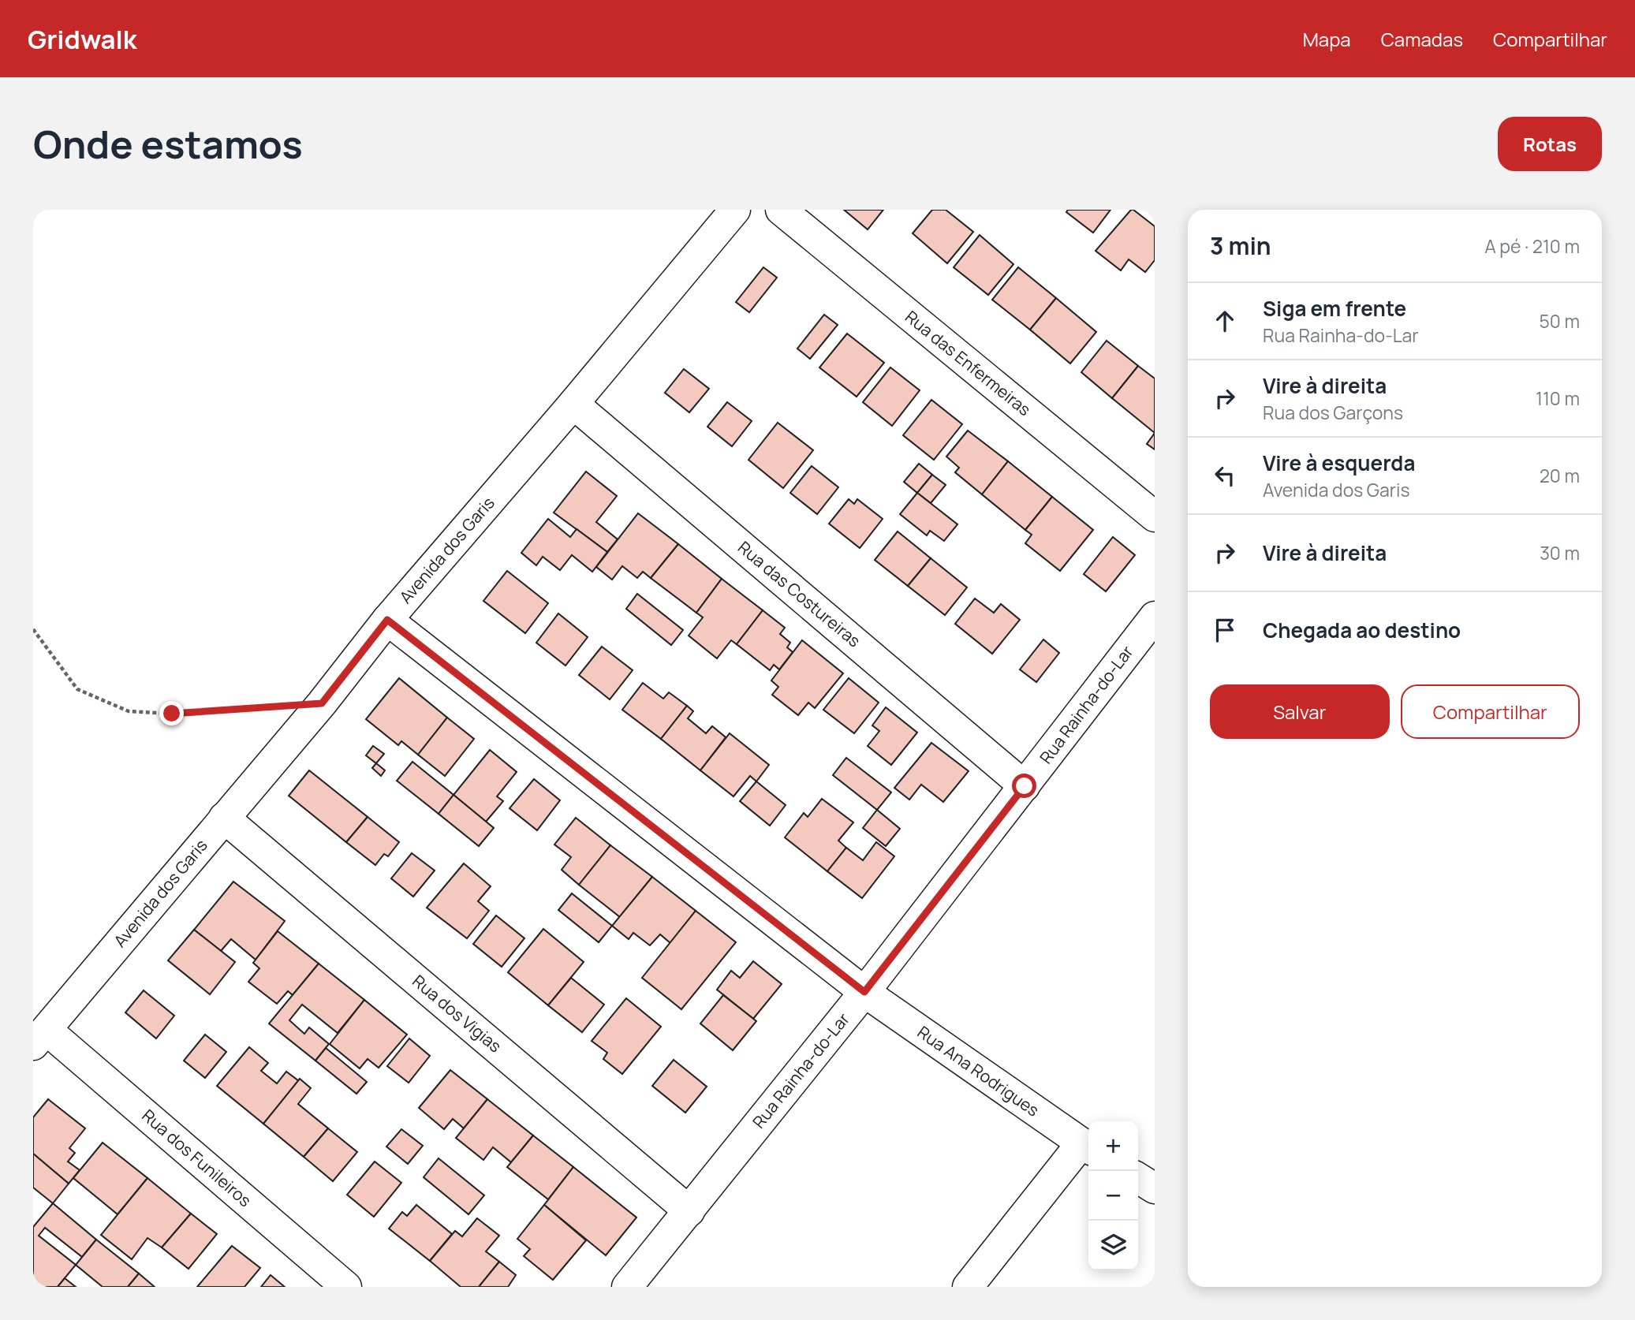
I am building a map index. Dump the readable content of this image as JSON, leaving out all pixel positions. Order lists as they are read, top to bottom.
{
  "streets": {
    "street": [
      "Rua das Enfermeiras",
      "Avenida dos Garis",
      "Rua das Costureiras",
      "Rua Rainha-do-Lar",
      "Rua dos Vigias",
      "Rua Ana Rodrigues",
      "Rua dos Funileiros"
    ]
  },
  "crossings": [
    ["Avenida dos Garis", "Rua das Costureiras"],
    ["Avenida dos Garis", "Rua dos Vigias"],
    ["Avenida dos Garis", "Rua Ana Rodrigues"],
    ["Avenida dos Garis", "Rua dos Funileiros"],
    ["Rua das Costureiras", "Rua Rainha-do-Lar"],
    ["Rua Rainha-do-Lar", "Rua dos Vigias"],
    ["Rua Rainha-do-Lar", "Rua Ana Rodrigues"]
  ],
  "page": {
    "header": "Gridwalk",
    "nav": ["Mapa", "Camadas", "Compartilhar"],
    "buttons": [
      "Rotas",
      ["Salvar", "Compartilhar"]
    ],
    "title": "Onde estamos",
    "heading": ["3 min", "A pé · 210 m"],
    "list": [
      ["Siga em frente", "Rua Rainha-do-Lar", "50 m"],
      ["Vire à direita", "Rua dos Garçons", "110 m"],
      ["Vire à esquerda", "Avenida dos Garis", "20 m"],
      ["Vire à direita", "30 m"],
      "Chegada ao destino"
    ],
    "map_buttons": ["+", "−"]
  }
}
